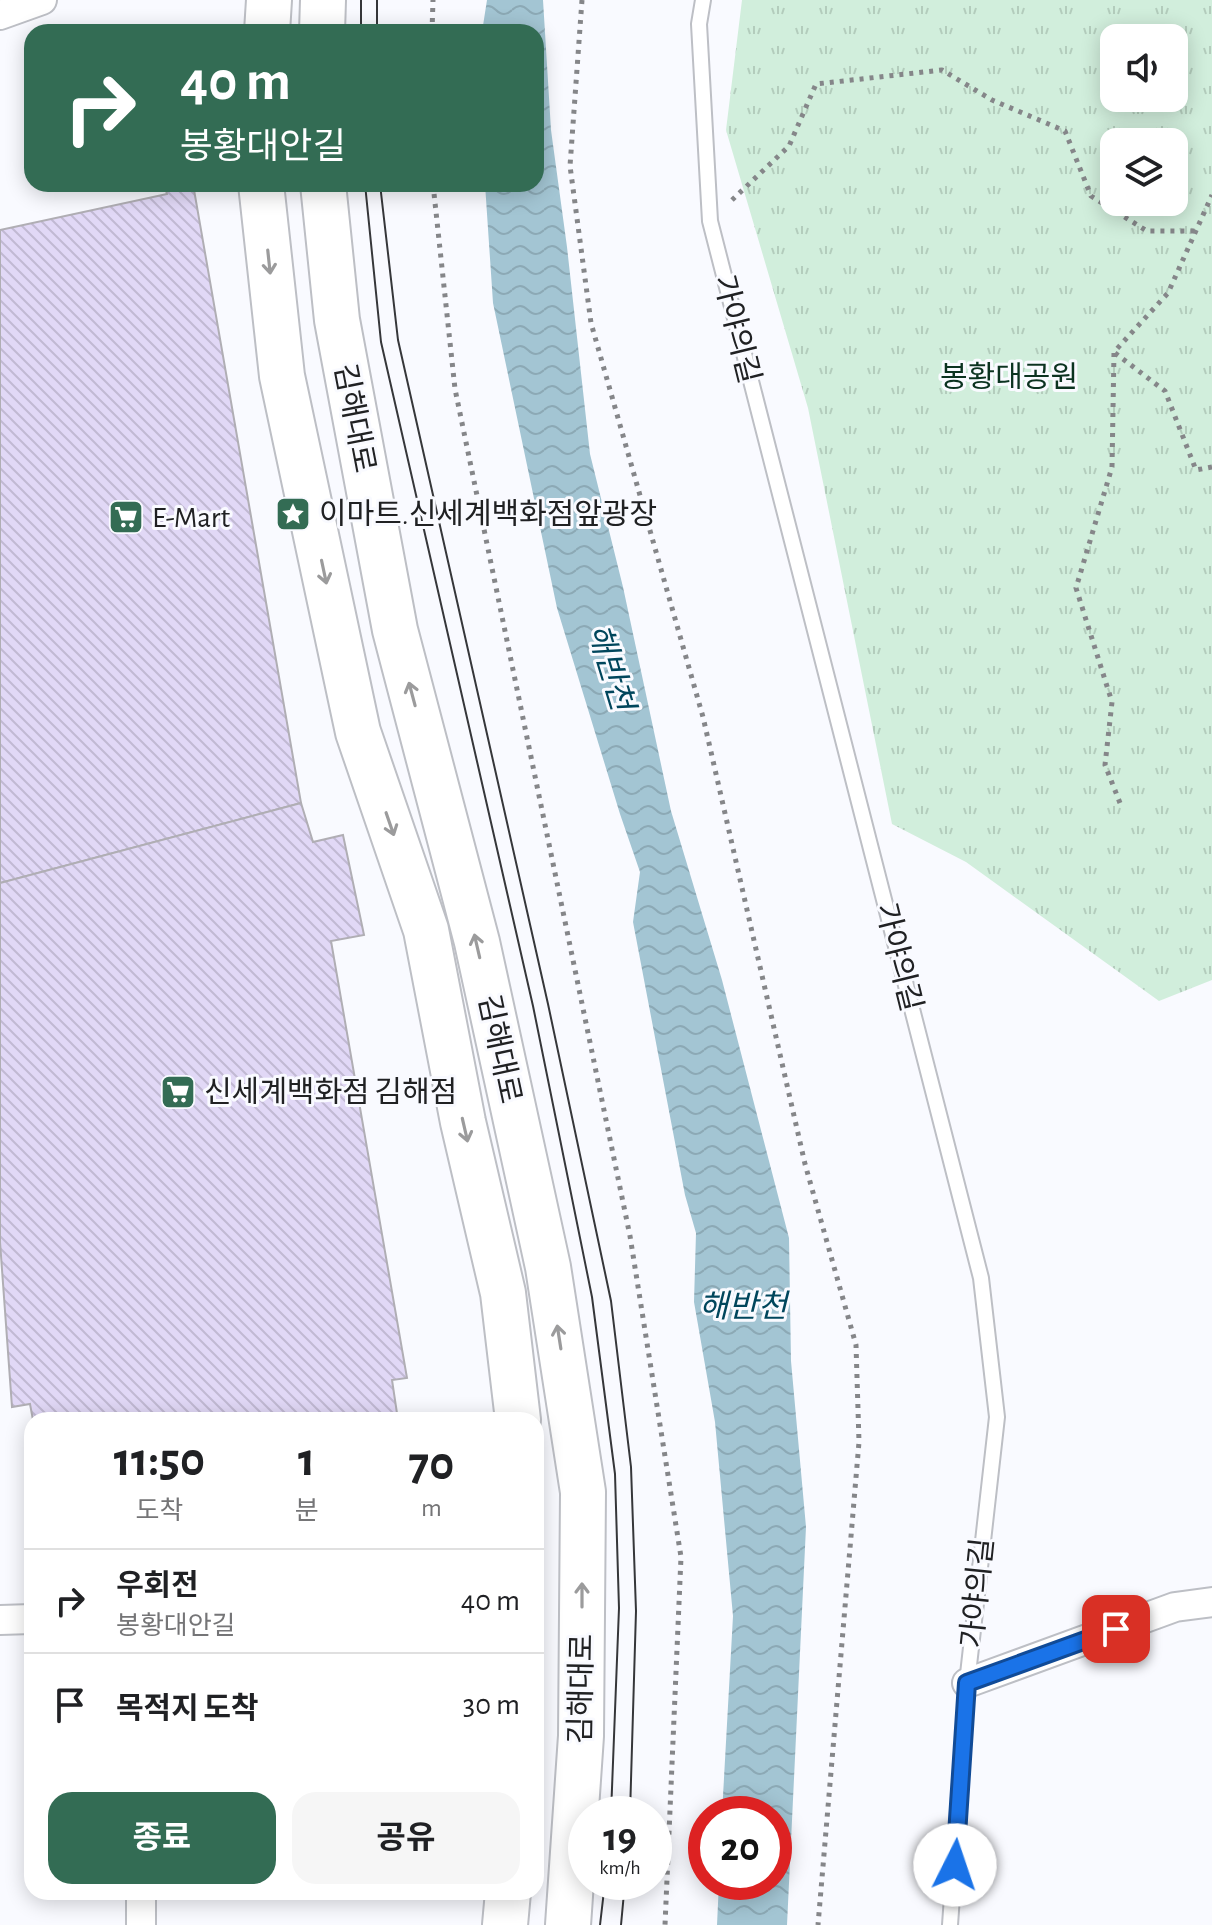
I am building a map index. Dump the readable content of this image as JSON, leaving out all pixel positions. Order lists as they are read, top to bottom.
{
  "streets": {
    "main road": ["김해대로"],
    "lane": ["가야의길"]
  },
  "water": ["해반천"],
  "parks": ["봉황대공원"],
  "places": {
    "place": ["이마트.신세계백화점앞광장"],
    "supermarket": ["E-Mart", "신세계백화점 김해점"]
  },
  "page": {
    "turn": ["40 m", "봉황대안길"],
    "eta": [
      "11:50",
      "도착",
      "1",
      "분",
      "70",
      "m"
    ],
    "list": [
      {
        "name": "우회전",
        "note": "봉황대안길",
        "value": "40 m"
      },
      {
        "name": "목적지 도착",
        "value": "30 m"
      }
    ],
    "buttons": ["종료", "공유"],
    "speed": "19 km/h",
    "limit": "20"
  }
}
